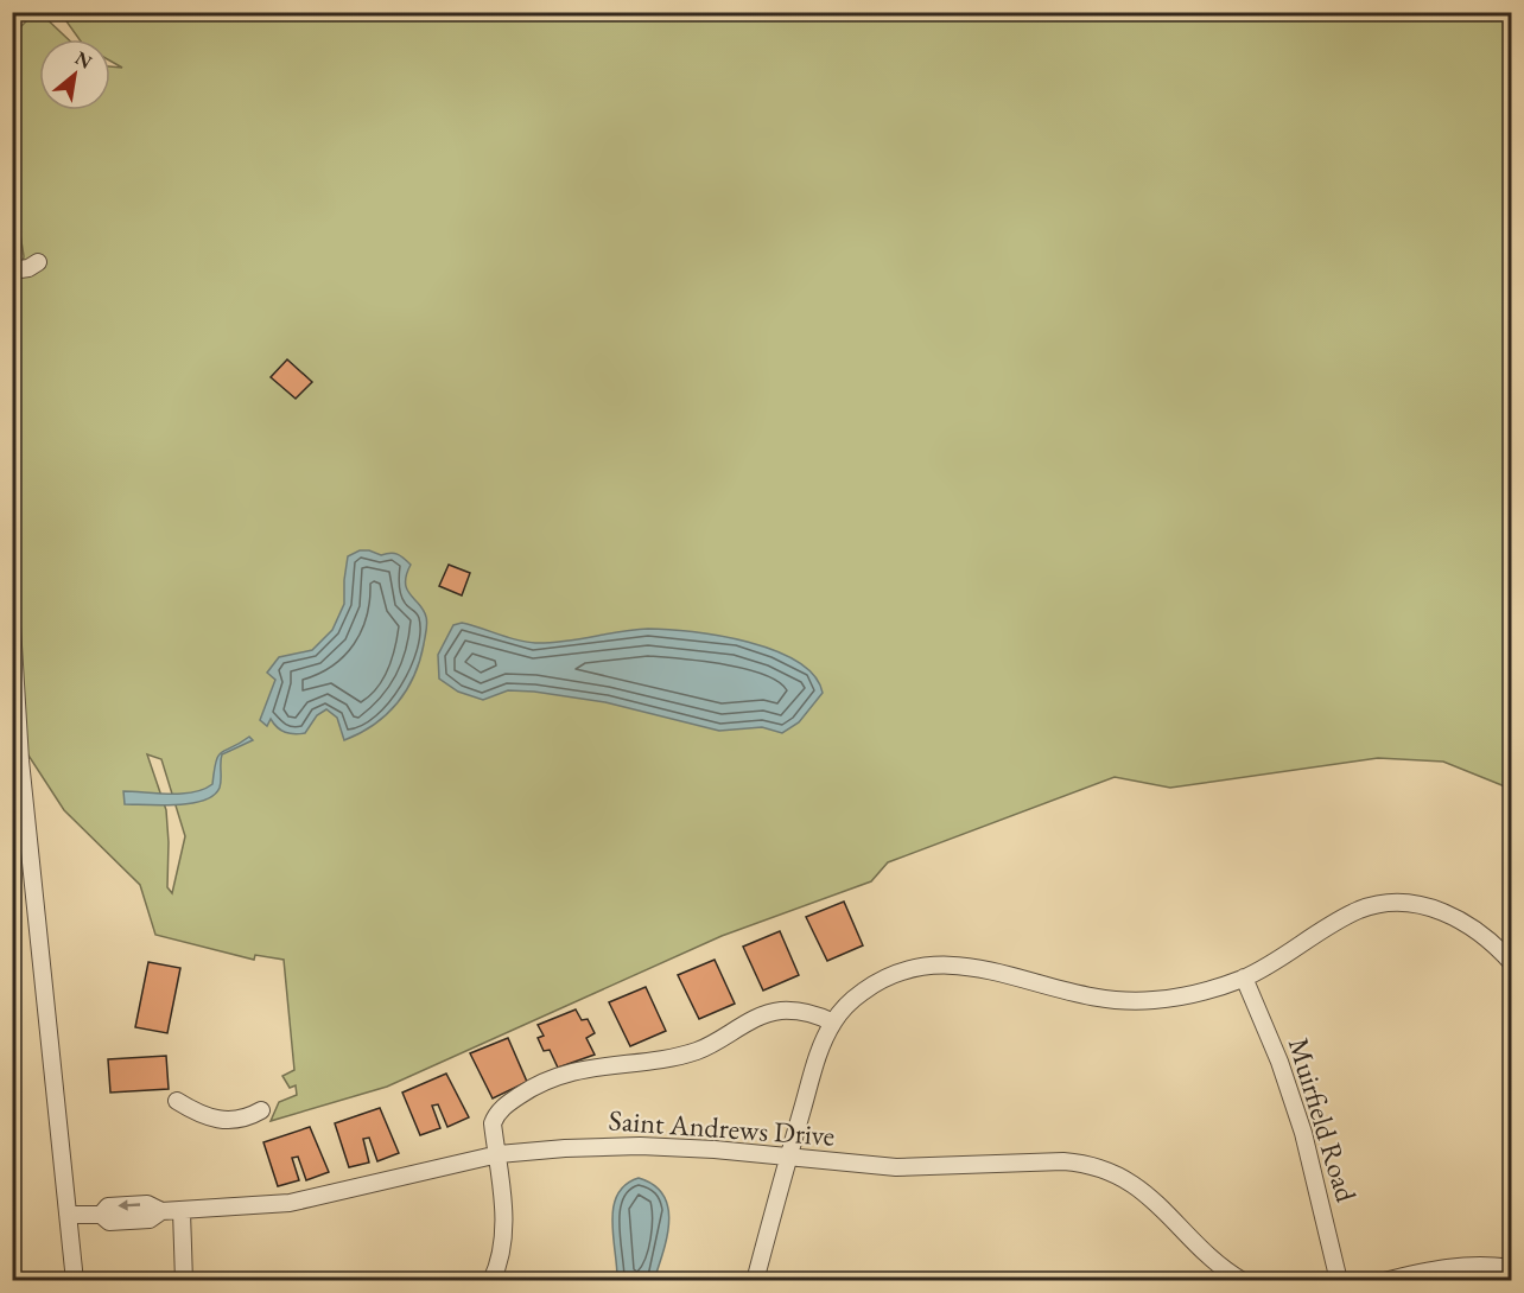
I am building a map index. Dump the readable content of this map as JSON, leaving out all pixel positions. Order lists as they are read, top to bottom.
{
  "streets": {
    "street": ["Muirfield Road", "Saint Andrews Drive"]
  },
  "north": "top right"
}
